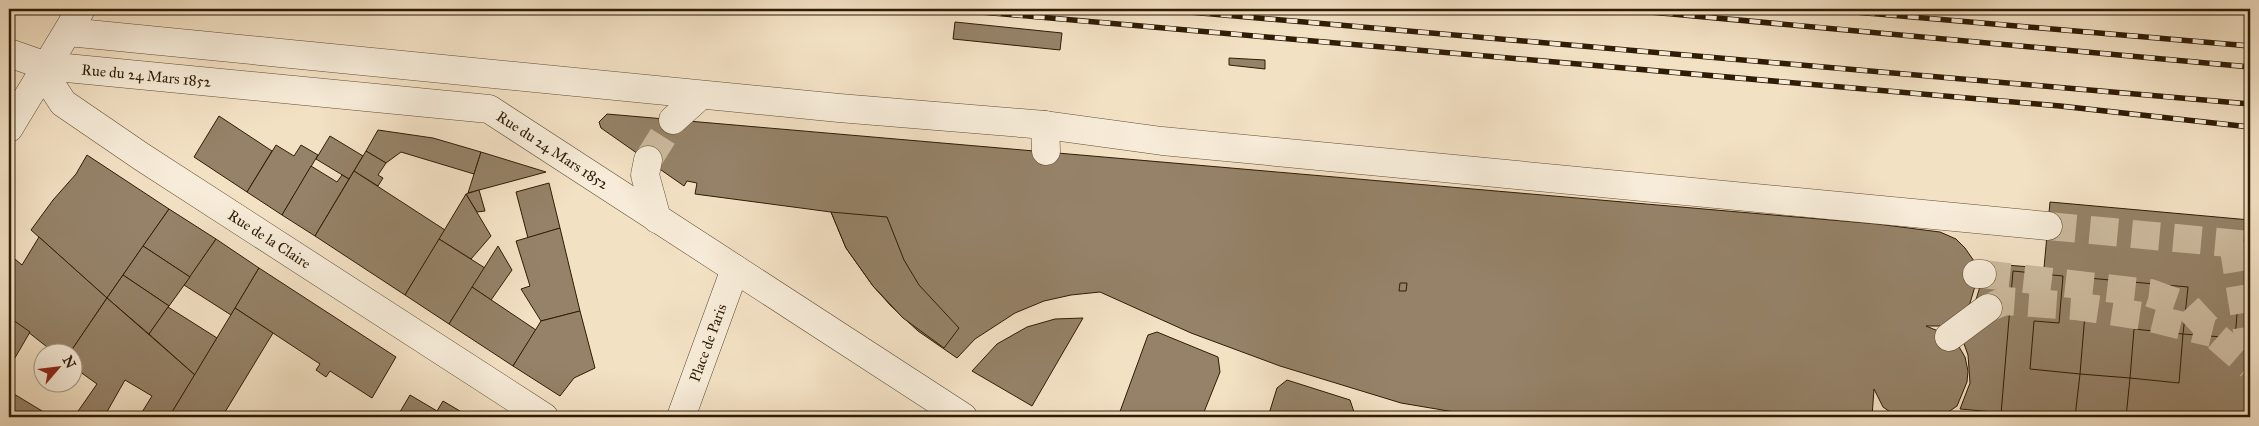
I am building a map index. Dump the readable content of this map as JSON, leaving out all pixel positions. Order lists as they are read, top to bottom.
{
  "streets": {
    "street": ["Rue du 24 Mars 1852", "Rue de la Claire", "Place de Paris"]
  },
  "crossings": [
    ["Rue du 24 Mars 1852", "Rue de la Claire"],
    ["Rue du 24 Mars 1852", "Place de Paris"]
  ],
  "north": "top right"
}
